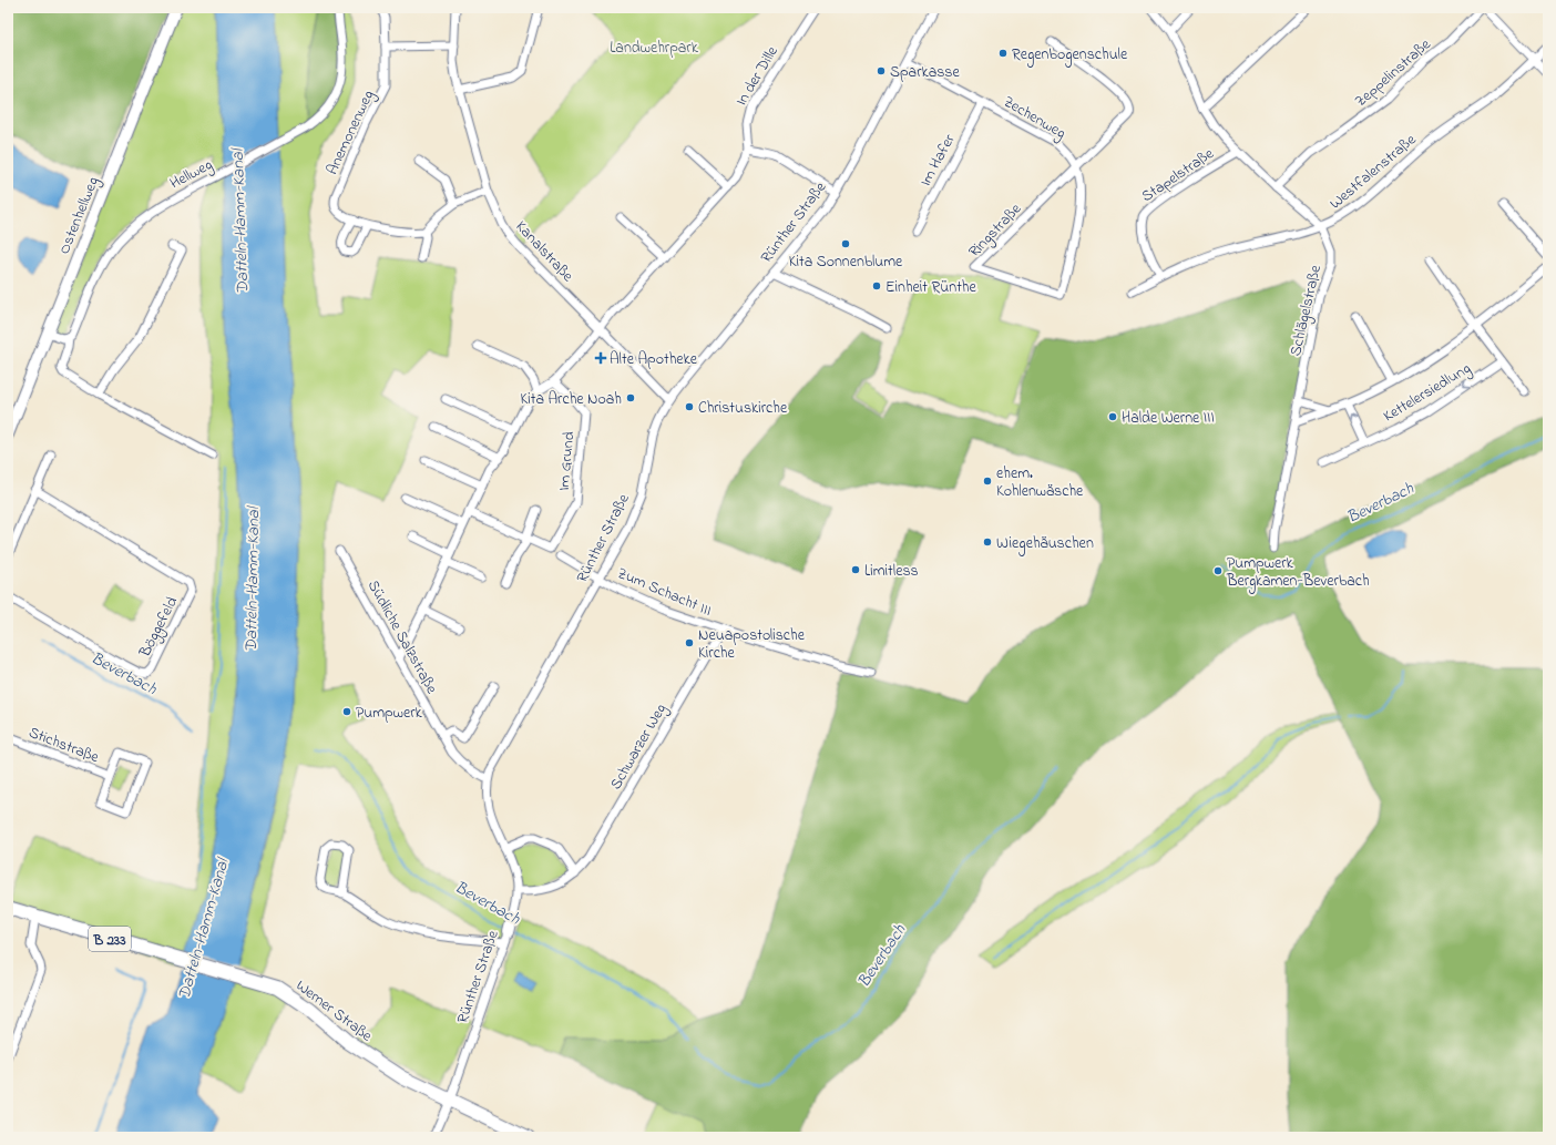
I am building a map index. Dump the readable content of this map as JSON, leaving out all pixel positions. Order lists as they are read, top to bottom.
{
  "streets": {
    "main road": ["Ostenhellweg", "B 233", "Werner Straße"],
    "street": [
      "Zeppelinstraße",
      "In der Dille",
      "Zechenweg",
      "Anemonenweg",
      "Im Hafer",
      "Westfalenstraße",
      "Hellweg",
      "Stapelstraße",
      "Rünther Straße",
      "Ringstraße",
      "Kanalstraße",
      "Schlägelstraße",
      "Kettelersiedlung",
      "Im Grund",
      "Zum Schacht III",
      "Böggefeld",
      "Südliche Salzstraße",
      "Stichstraße",
      "Schwarzer Weg"
    ]
  },
  "crossings": [
    ["Zeppelinstraße", "Schlägelstraße"],
    ["In der Dille", "Kanalstraße"],
    ["In der Dille", "Im Grund"],
    ["Zechenweg", "Im Hafer"],
    ["Zechenweg", "Rünther Straße"],
    ["Zechenweg", "Ringstraße"],
    ["Westfalenstraße", "Stapelstraße"],
    ["Westfalenstraße", "Schlägelstraße"],
    ["Stapelstraße", "Schlägelstraße"],
    ["Rünther Straße", "Kanalstraße"],
    ["Rünther Straße", "Zum Schacht III"],
    ["Rünther Straße", "Südliche Salzstraße"],
    ["Rünther Straße", "Schwarzer Weg"],
    ["Rünther Straße", "Werner Straße"],
    ["Schlägelstraße", "Kettelersiedlung"],
    ["Zum Schacht III", "Schwarzer Weg"]
  ],
  "water": ["Datteln-Hamm-Kanal", "Beverbach"],
  "parks": ["Landwehrpark"],
  "places": {
    "other": [
      "Regenbogenschule",
      "Sparkasse",
      "Kita Sonnenblume",
      "Einheit Rünthe",
      "Kita Arche Noah",
      "Christuskirche",
      "Halde Werne III",
      "ehem. Kohlenwäsche",
      "Wiegehäuschen",
      "Limitless",
      "Pumpwerk Bergkamen-Beverbach",
      "Neuapostolische Kirche",
      "Pumpwerk"
    ],
    "health": ["Alte Apotheke"]
  }
}
